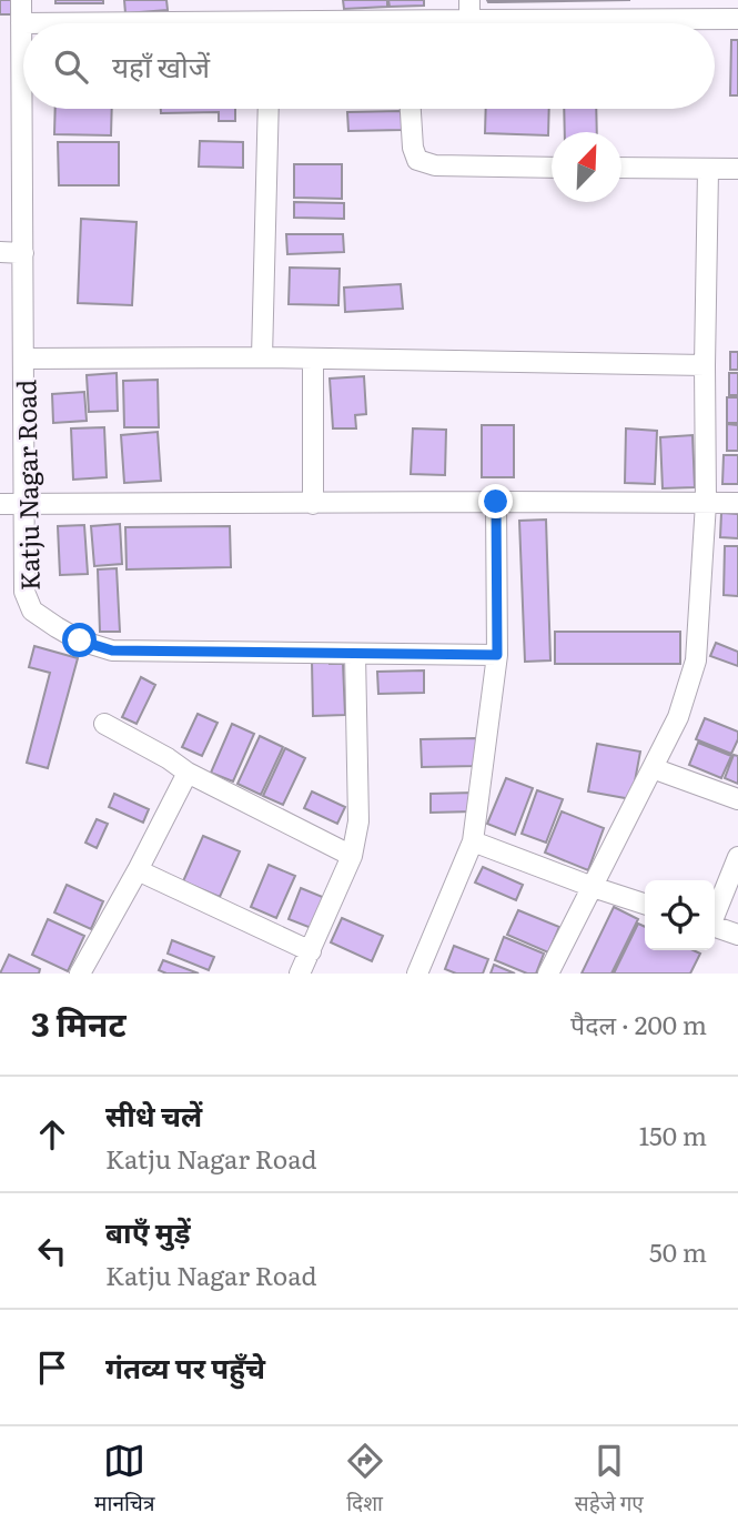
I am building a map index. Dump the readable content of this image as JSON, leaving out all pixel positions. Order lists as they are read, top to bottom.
{
  "streets": {
    "street": ["Katju Nagar Road"]
  },
  "north": "top right",
  "page": {
    "search": "यहाँ खोजें",
    "heading": ["3 मिनट", "पैदल · 200 m"],
    "list": [
      ["सीधे चलें", "Katju Nagar Road", "150 m"],
      ["बाएँ मुड़ें", "Katju Nagar Road", "50 m"],
      "गंतव्य पर पहुँचे"
    ],
    "nav": ["मानचित्र", "दिशा", "सहेजे गए"]
  }
}
